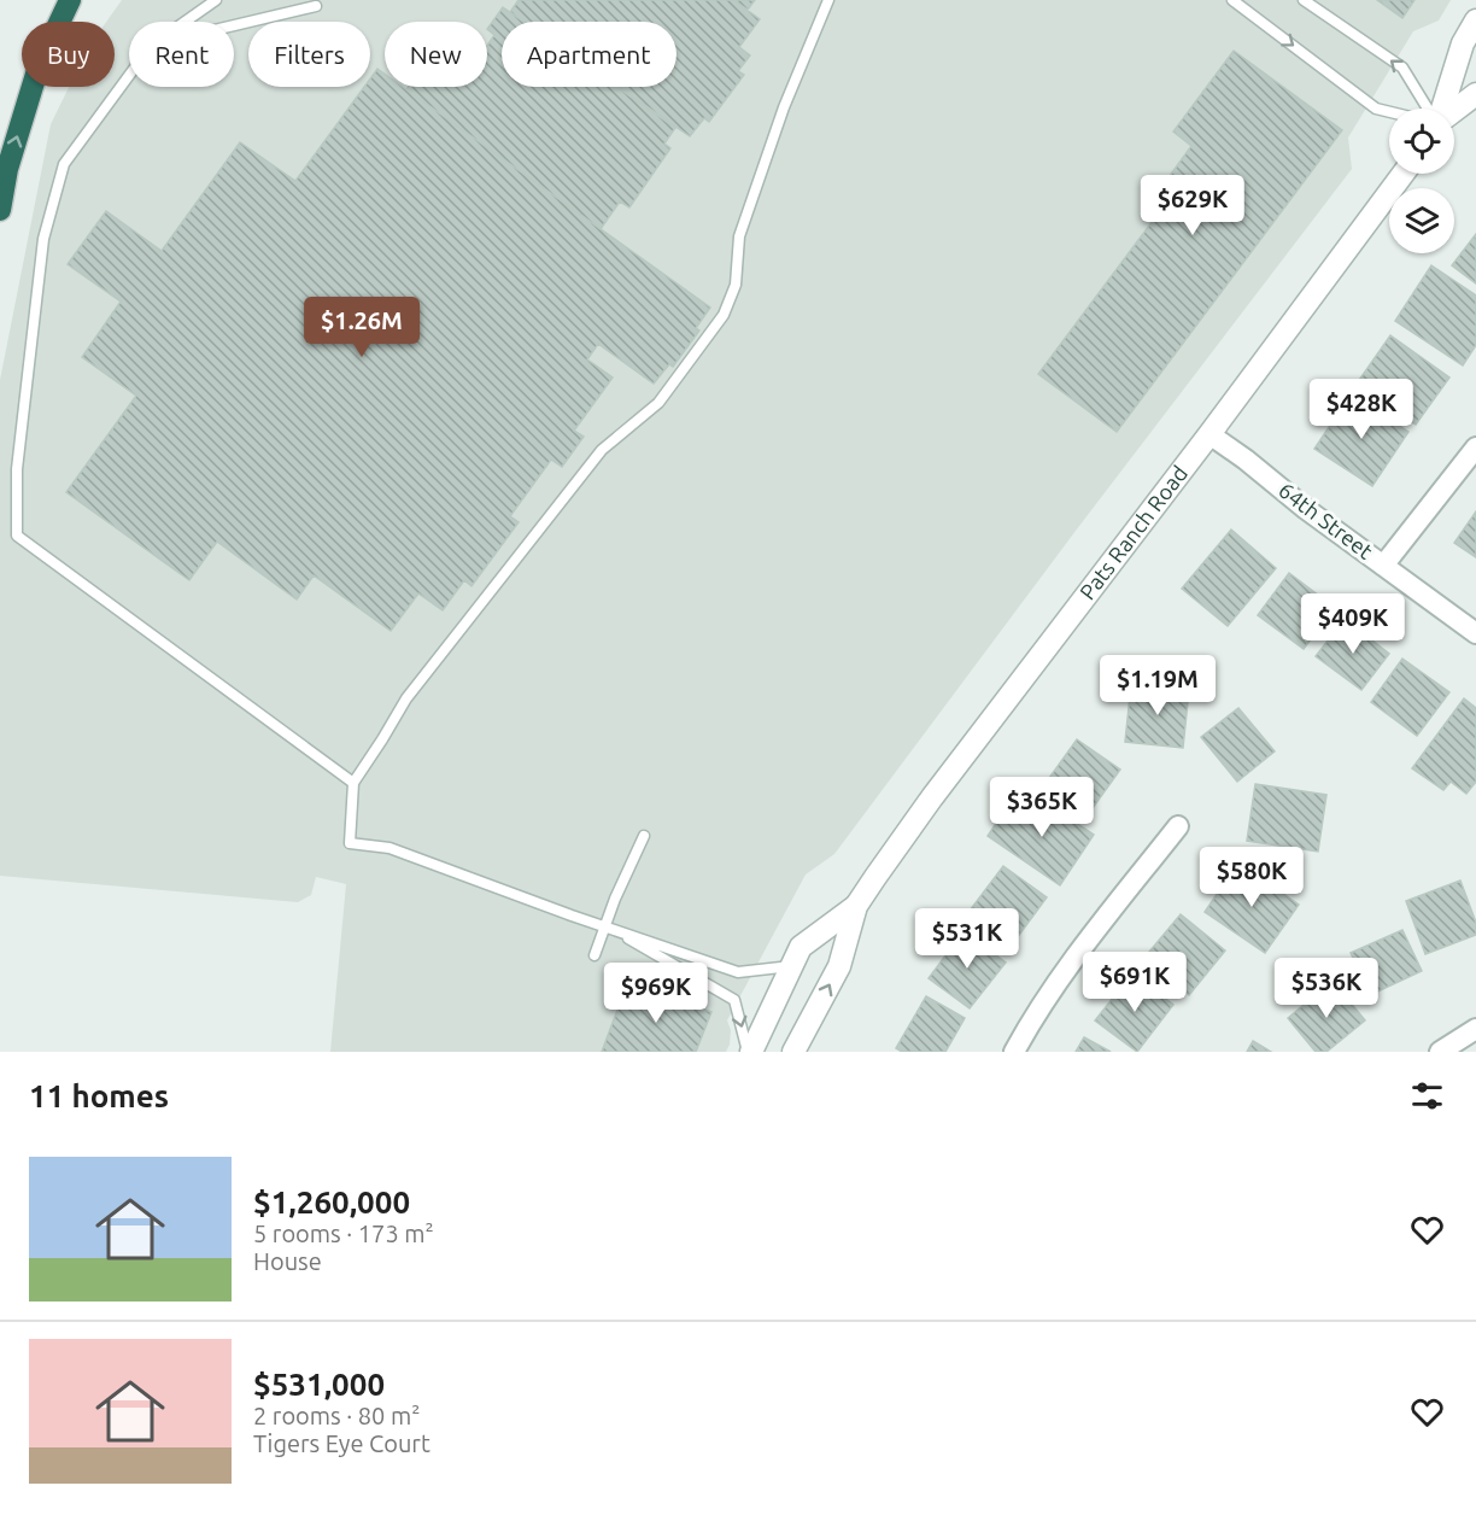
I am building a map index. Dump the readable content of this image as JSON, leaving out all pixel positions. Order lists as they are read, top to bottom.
{
  "streets": {
    "street": ["64th Street", "Pats Ranch Road"]
  },
  "crossings": [
    ["64th Street", "Pats Ranch Road"]
  ],
  "page": {
    "chip": [
      "Buy",
      "Rent",
      "Filters",
      "New",
      "Apartment"
    ],
    "price": [
      "$629K",
      "$1.26M",
      "$428K",
      "$409K",
      "$1.19M",
      "$365K",
      "$580K",
      "$531K",
      "$691K",
      "$536K",
      "$969K"
    ],
    "heading": "11 homes",
    "list": [
      {
        "name": "$1,260,000",
        "note": "5 rooms · 173 m² · House"
      },
      {
        "name": "$531,000",
        "note": "2 rooms · 80 m² · Tigers Eye Court"
      }
    ]
  }
}
